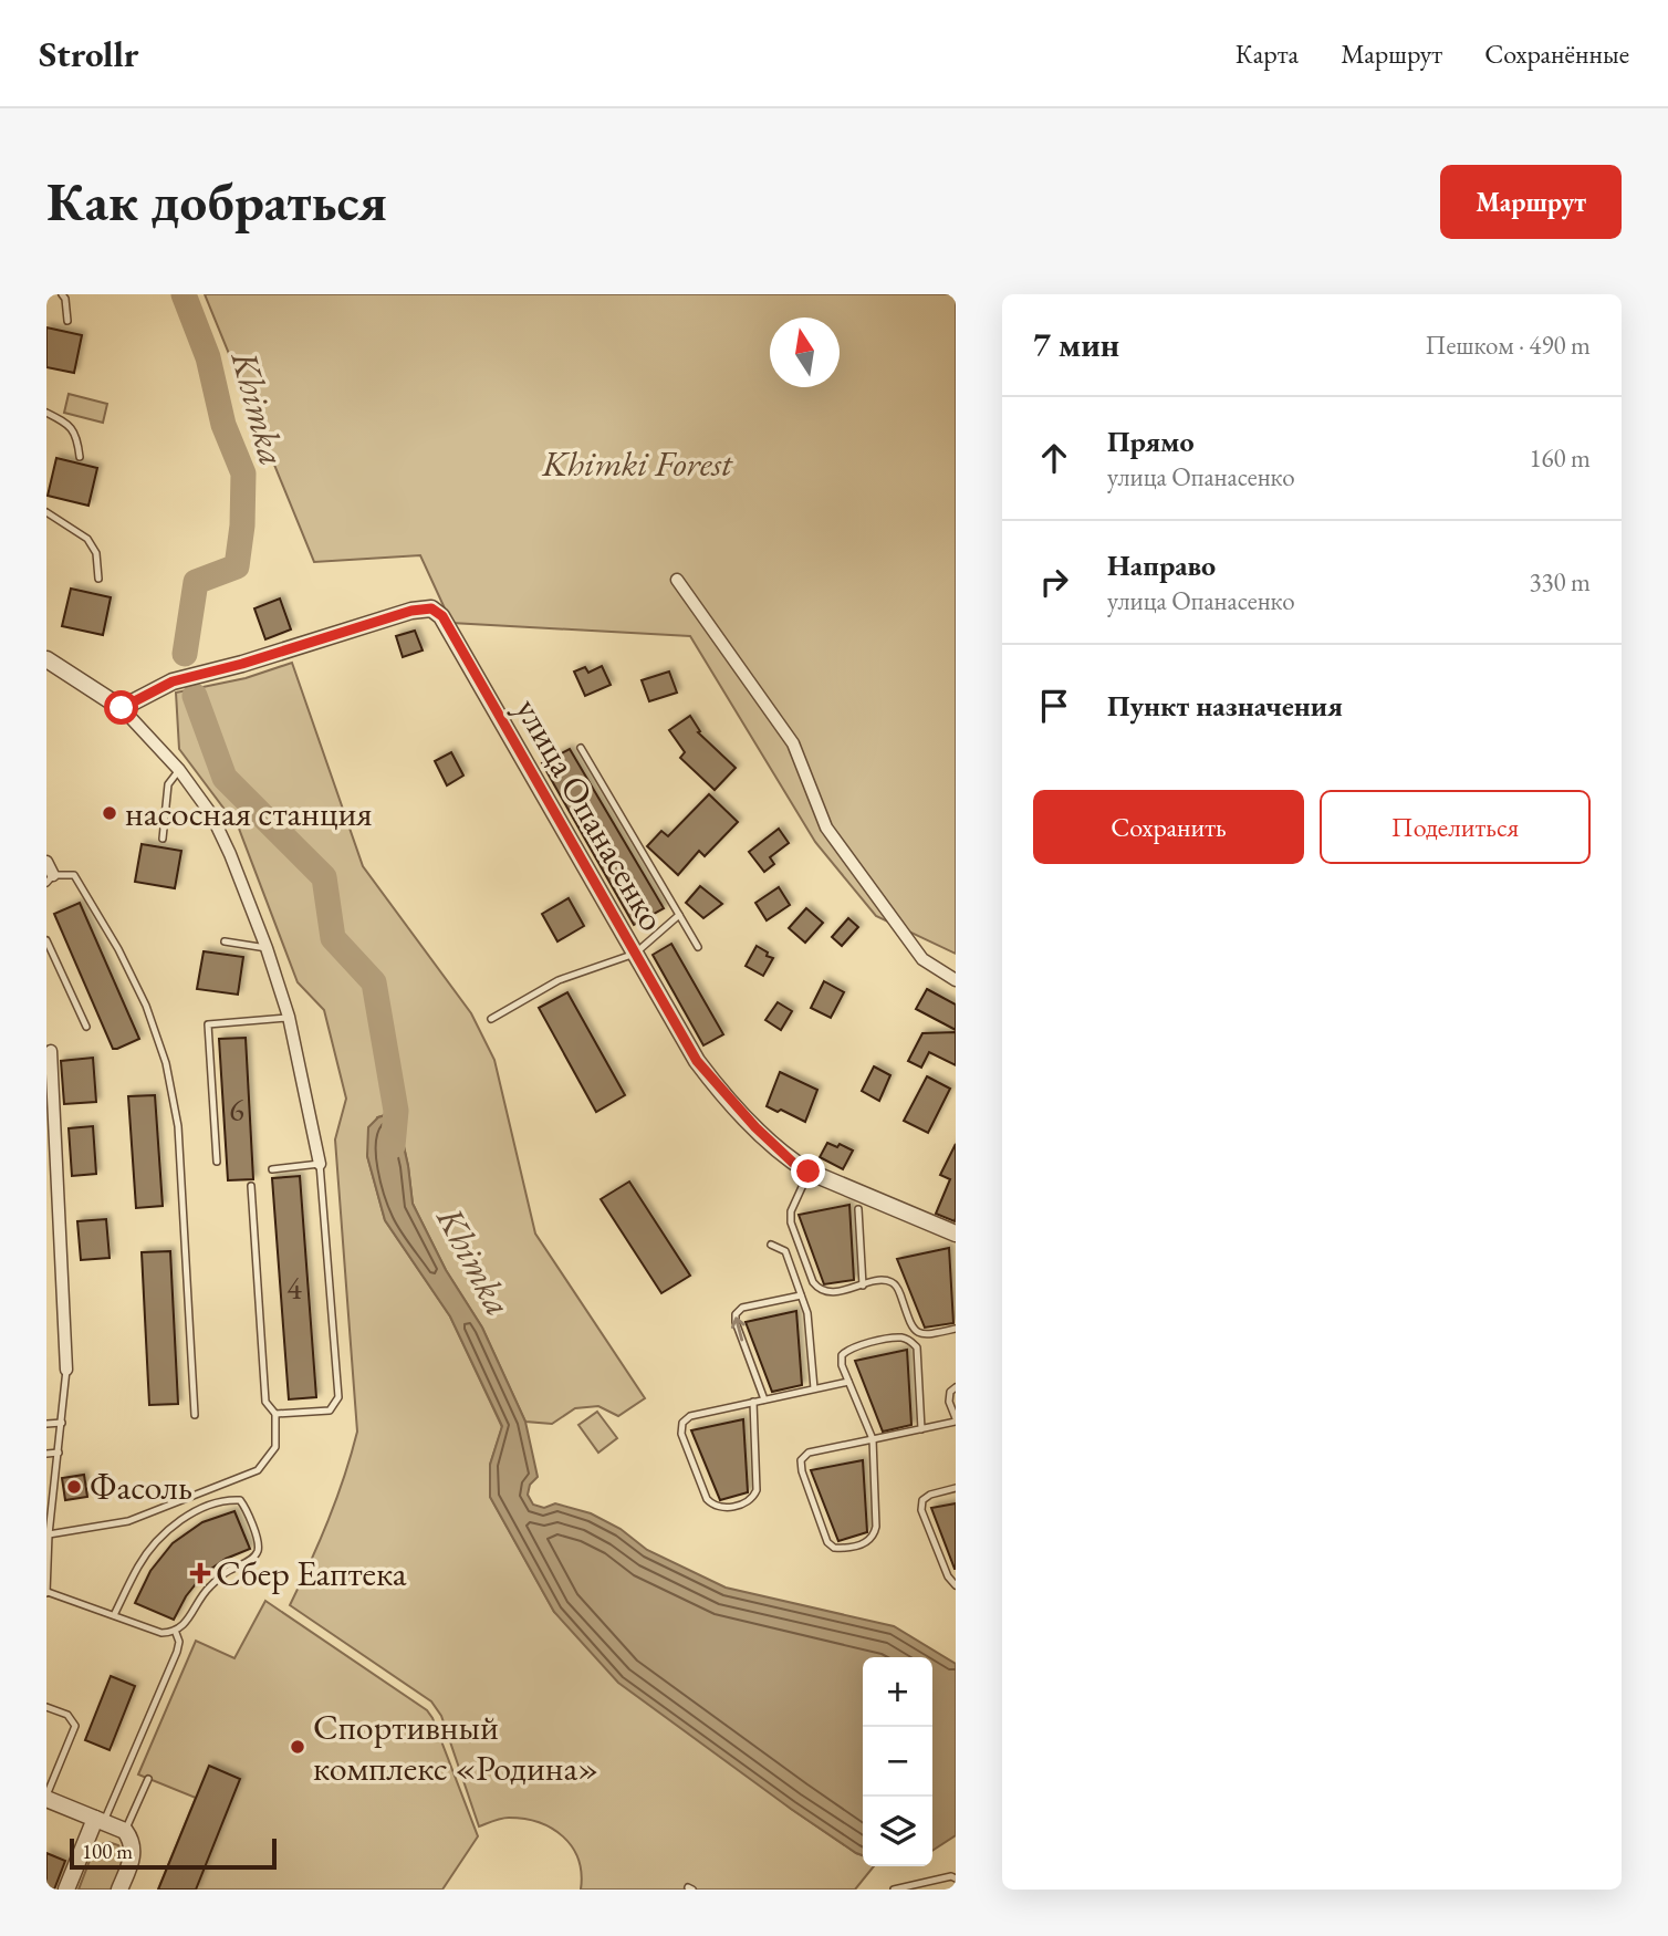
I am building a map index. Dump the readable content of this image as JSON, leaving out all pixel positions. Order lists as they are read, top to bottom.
{
  "streets": {
    "street": ["улица Опанасенко"]
  },
  "water": ["Khimka"],
  "parks": ["Khimki Forest"],
  "places": {
    "other": ["насосная станция", "Фасоль", "Спортивный комплекс «Родина»"],
    "health": ["Сбер Еаптека"]
  },
  "house_numbers": ["6", "4"],
  "scale_bar": "100 m",
  "north": "top",
  "page": {
    "header": "Strollr",
    "nav": ["Карта", "Маршрут", "Сохранённые"],
    "buttons": [
      "Маршрут",
      ["Сохранить", "Поделиться"]
    ],
    "title": "Как добраться",
    "heading": ["7 мин", "Пешком · 490 m"],
    "list": [
      ["Прямо", "улица Опанасенко", "160 m"],
      ["Направо", "улица Опанасенко", "330 m"],
      "Пункт назначения"
    ],
    "map_buttons": ["+", "−"],
    "scale": "100 m"
  }
}
